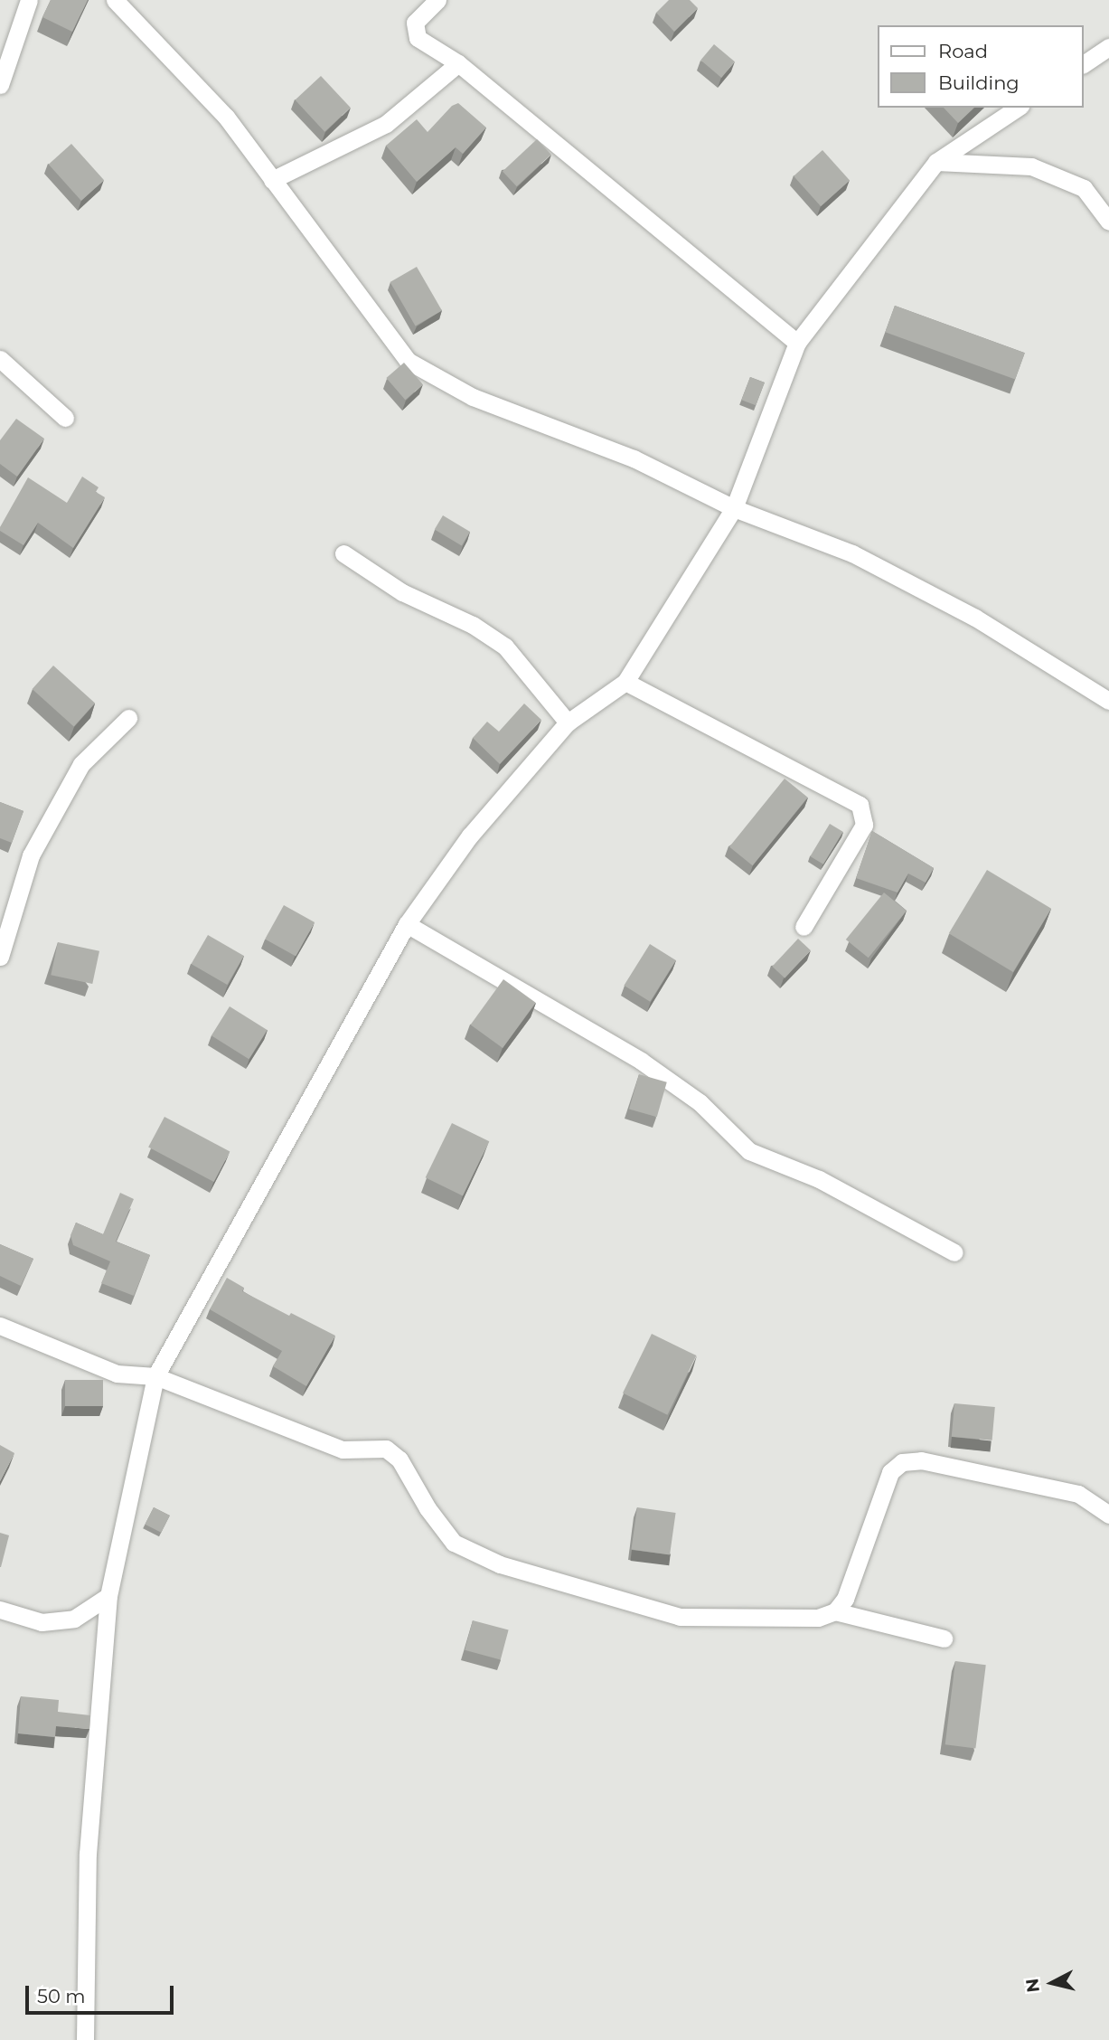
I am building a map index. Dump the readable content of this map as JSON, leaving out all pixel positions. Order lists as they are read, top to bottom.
{
  "legend": ["Road", "Building"],
  "scale_bar": "50 m",
  "north": "left"
}
